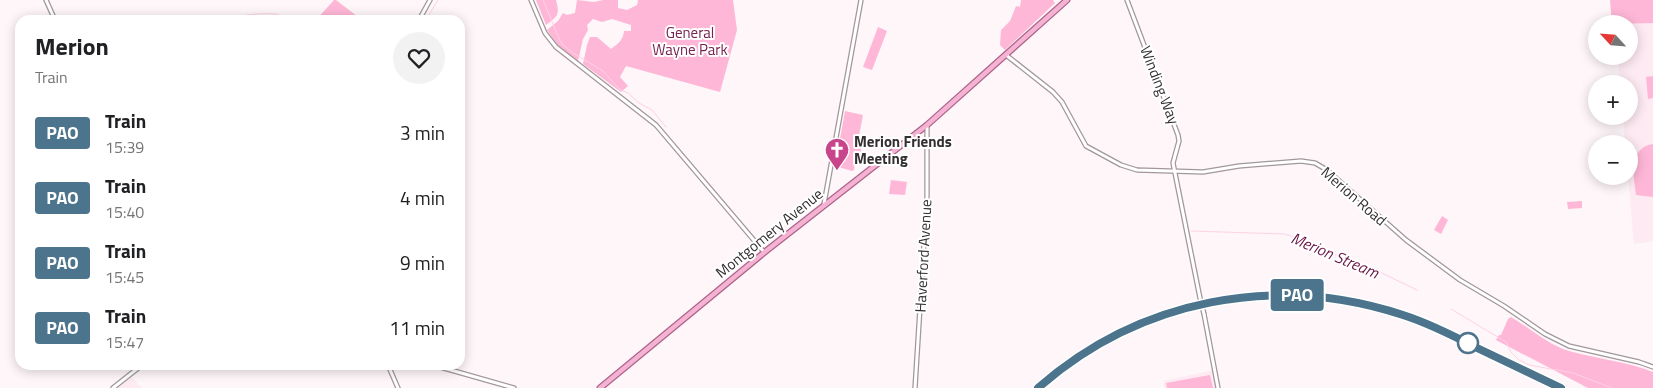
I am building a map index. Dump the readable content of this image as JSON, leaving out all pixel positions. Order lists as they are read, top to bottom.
{
  "streets": {
    "main road": ["Montgomery Avenue"],
    "street": ["Winding Way", "Merion Road", "Haverford Avenue"]
  },
  "crossings": [
    ["Winding Way", "Merion Road"],
    ["Merion Road", "Montgomery Avenue"],
    ["Montgomery Avenue", "Haverford Avenue"]
  ],
  "water": ["Merion Stream"],
  "parks": ["General Wayne Park"],
  "places": {
    "church": ["Merion Friends Meeting"]
  },
  "north": "top left",
  "page": {
    "on_map": "PAO",
    "map_buttons": ["+", "−"],
    "heading": ["Merion", "Train"],
    "list": [
      {
        "mark": "PAO",
        "name": "Train",
        "note": "15:39",
        "value": "3 min"
      },
      {
        "mark": "PAO",
        "name": "Train",
        "note": "15:40",
        "value": "4 min"
      },
      {
        "mark": "PAO",
        "name": "Train",
        "note": "15:45",
        "value": "9 min"
      },
      {
        "mark": "PAO",
        "name": "Train",
        "note": "15:47",
        "value": "11 min"
      }
    ]
  }
}
